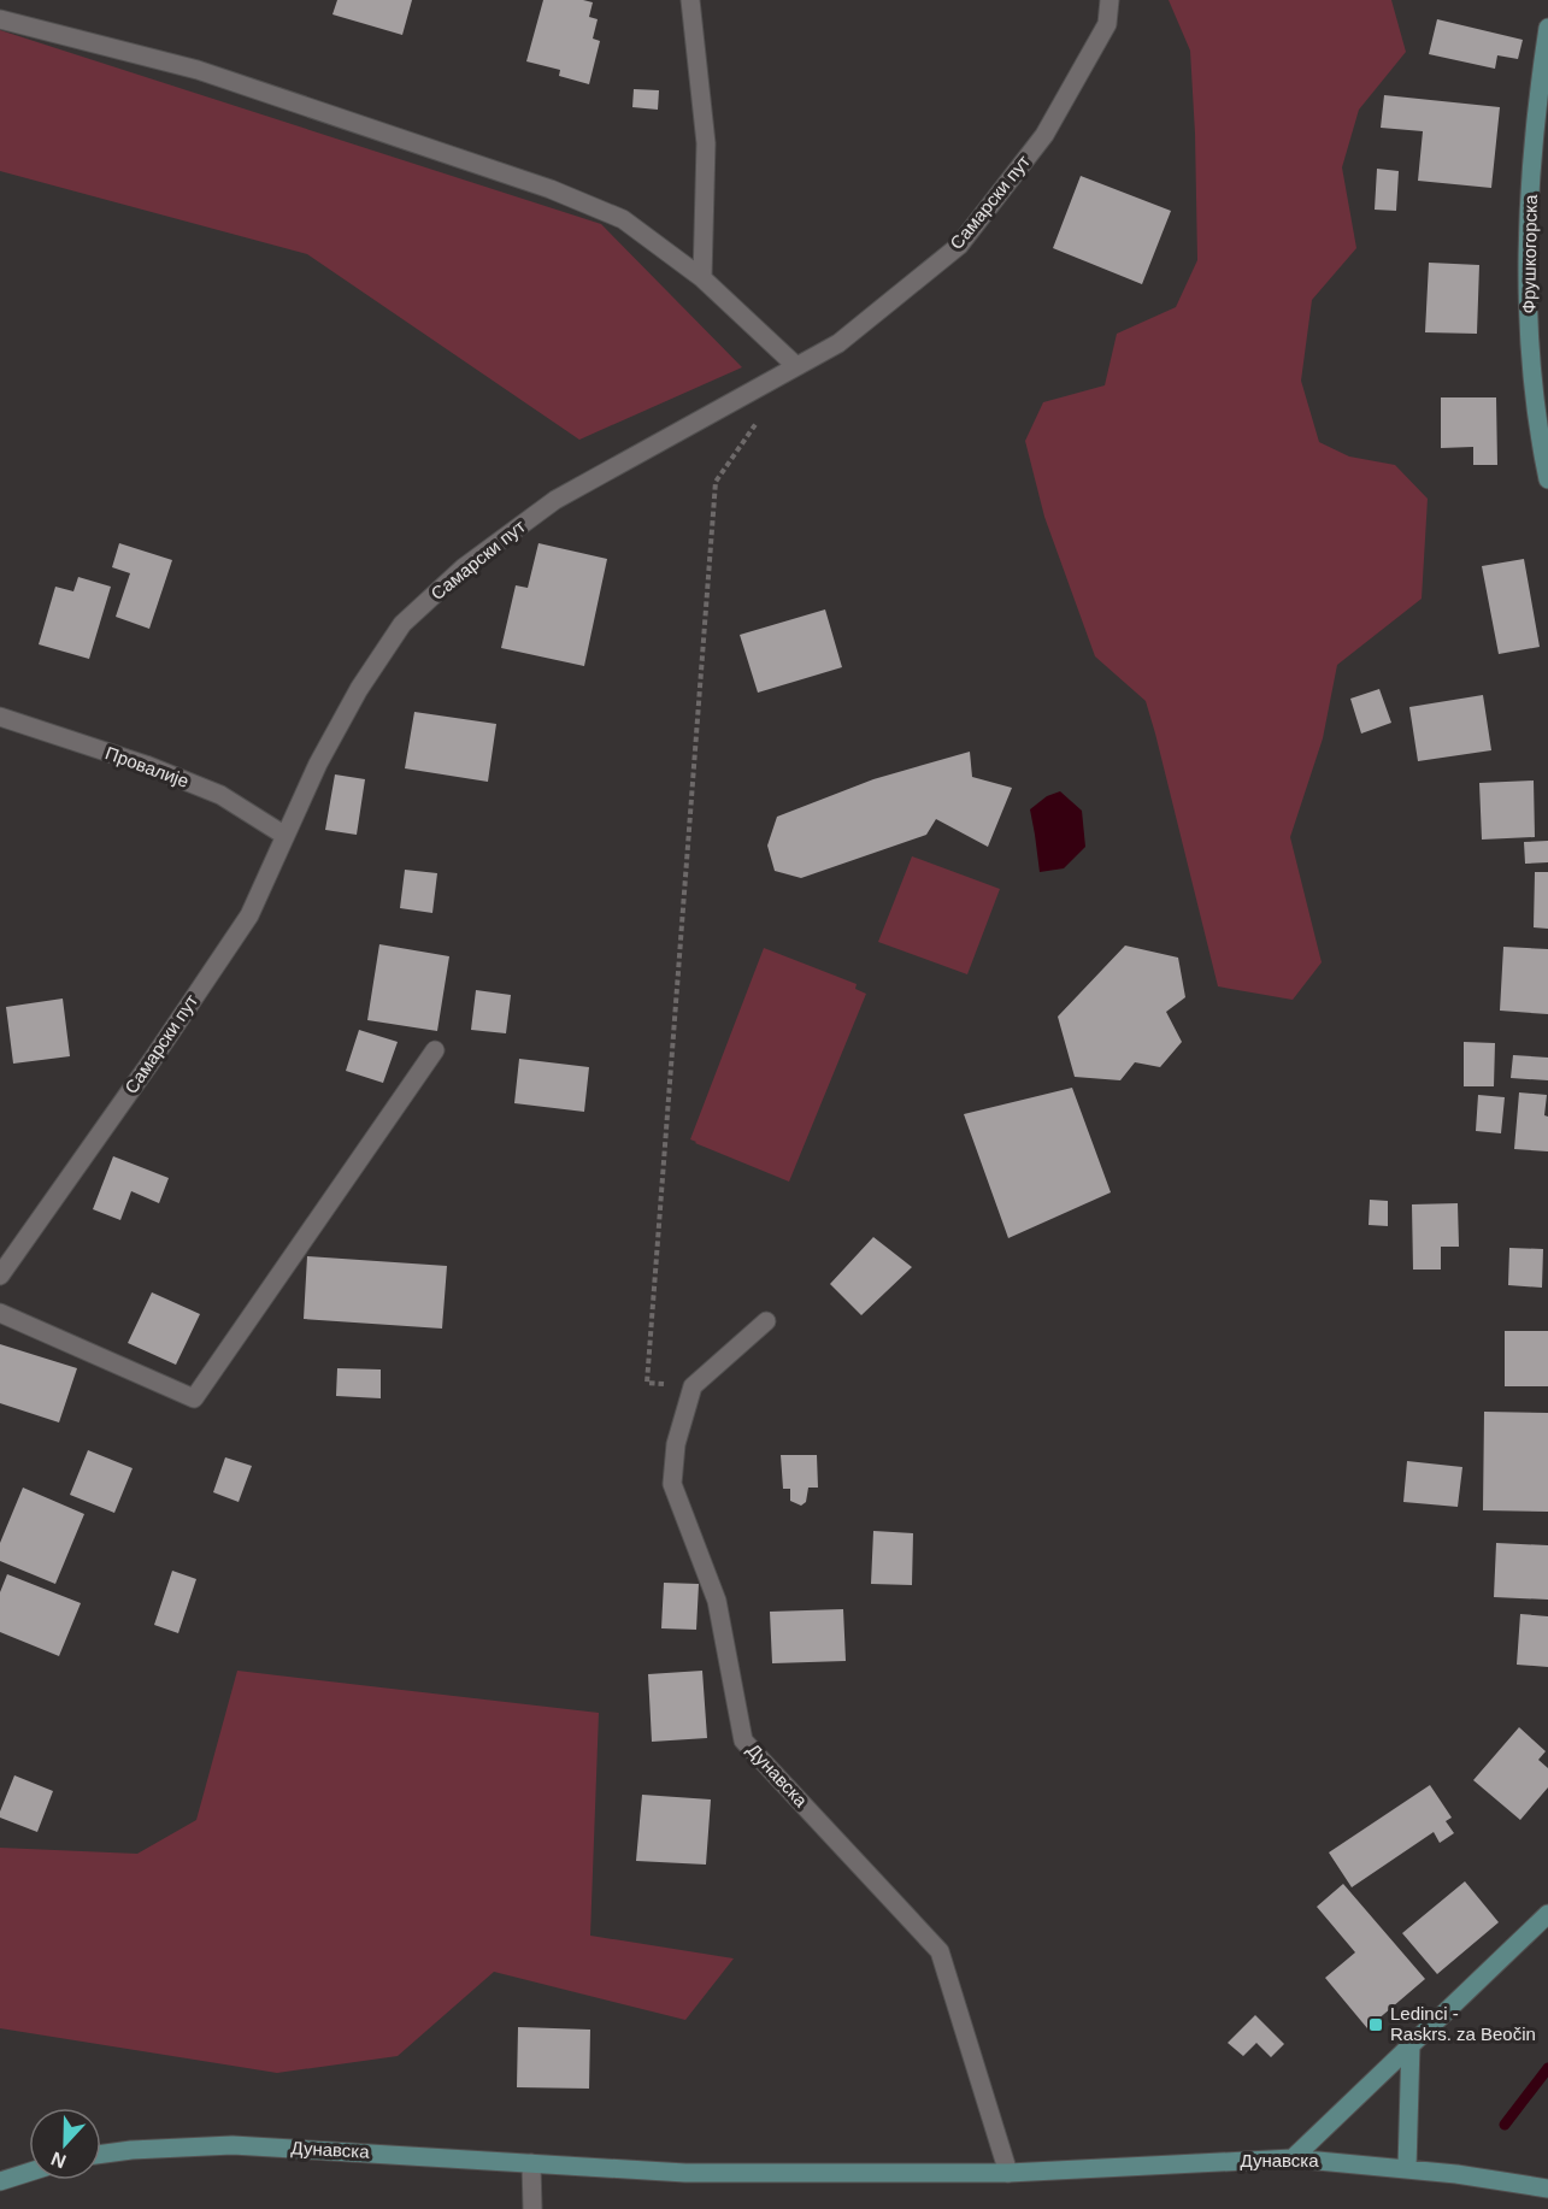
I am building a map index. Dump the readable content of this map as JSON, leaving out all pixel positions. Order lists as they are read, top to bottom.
{
  "streets": {
    "main road": ["Фрушкогорска", "Дунавска"],
    "street": ["Самарски пут", "Провалије"]
  },
  "crossings": [
    ["Самарски пут", "Провалије"]
  ],
  "places": {
    "transit": ["Ledinci - Raskrs. za Beočin"]
  },
  "north": "bottom"
}
